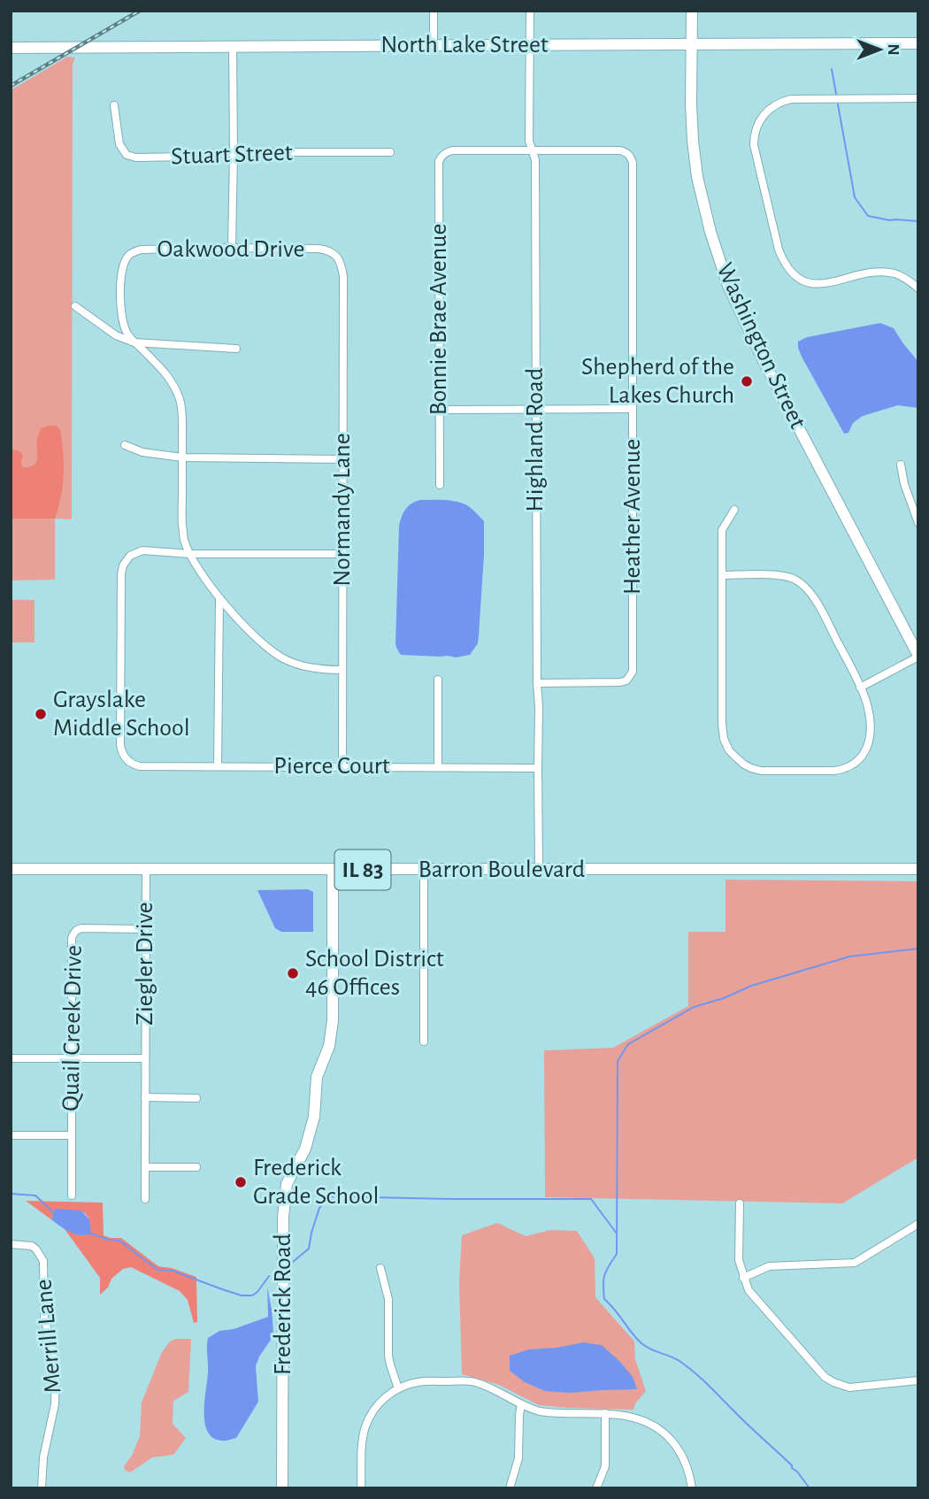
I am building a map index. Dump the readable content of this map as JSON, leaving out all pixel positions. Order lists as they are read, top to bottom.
{
  "streets": {
    "main road": [
      "North Lake Street",
      "Washington Street",
      "IL 83",
      "Barron Boulevard",
      "Frederick Road"
    ],
    "street": [
      "Stuart Street",
      "Oakwood Drive",
      "Bonnie Brae Avenue",
      "Highland Road",
      "Normandy Lane",
      "Heather Avenue",
      "Pierce Court",
      "Ziegler Drive",
      "Quail Creek Drive",
      "Merrill Lane"
    ]
  },
  "crossings": [
    ["North Lake Street", "Washington Street"],
    ["North Lake Street", "Highland Road"],
    ["Oakwood Drive", "Normandy Lane"],
    ["Bonnie Brae Avenue", "Highland Road"],
    ["Bonnie Brae Avenue", "Heather Avenue"],
    ["Highland Road", "Heather Avenue"],
    ["Highland Road", "Pierce Court"],
    ["Highland Road", "Barron Boulevard"],
    ["Normandy Lane", "Pierce Court"],
    ["Barron Boulevard", "Ziegler Drive"],
    ["Barron Boulevard", "Frederick Road"],
    ["Ziegler Drive", "Quail Creek Drive"]
  ],
  "places": [
    "Shepherd of the Lakes Church",
    "Grayslake Middle School",
    "School District 46 Offices",
    "Frederick Grade School"
  ],
  "north": "right"
}
